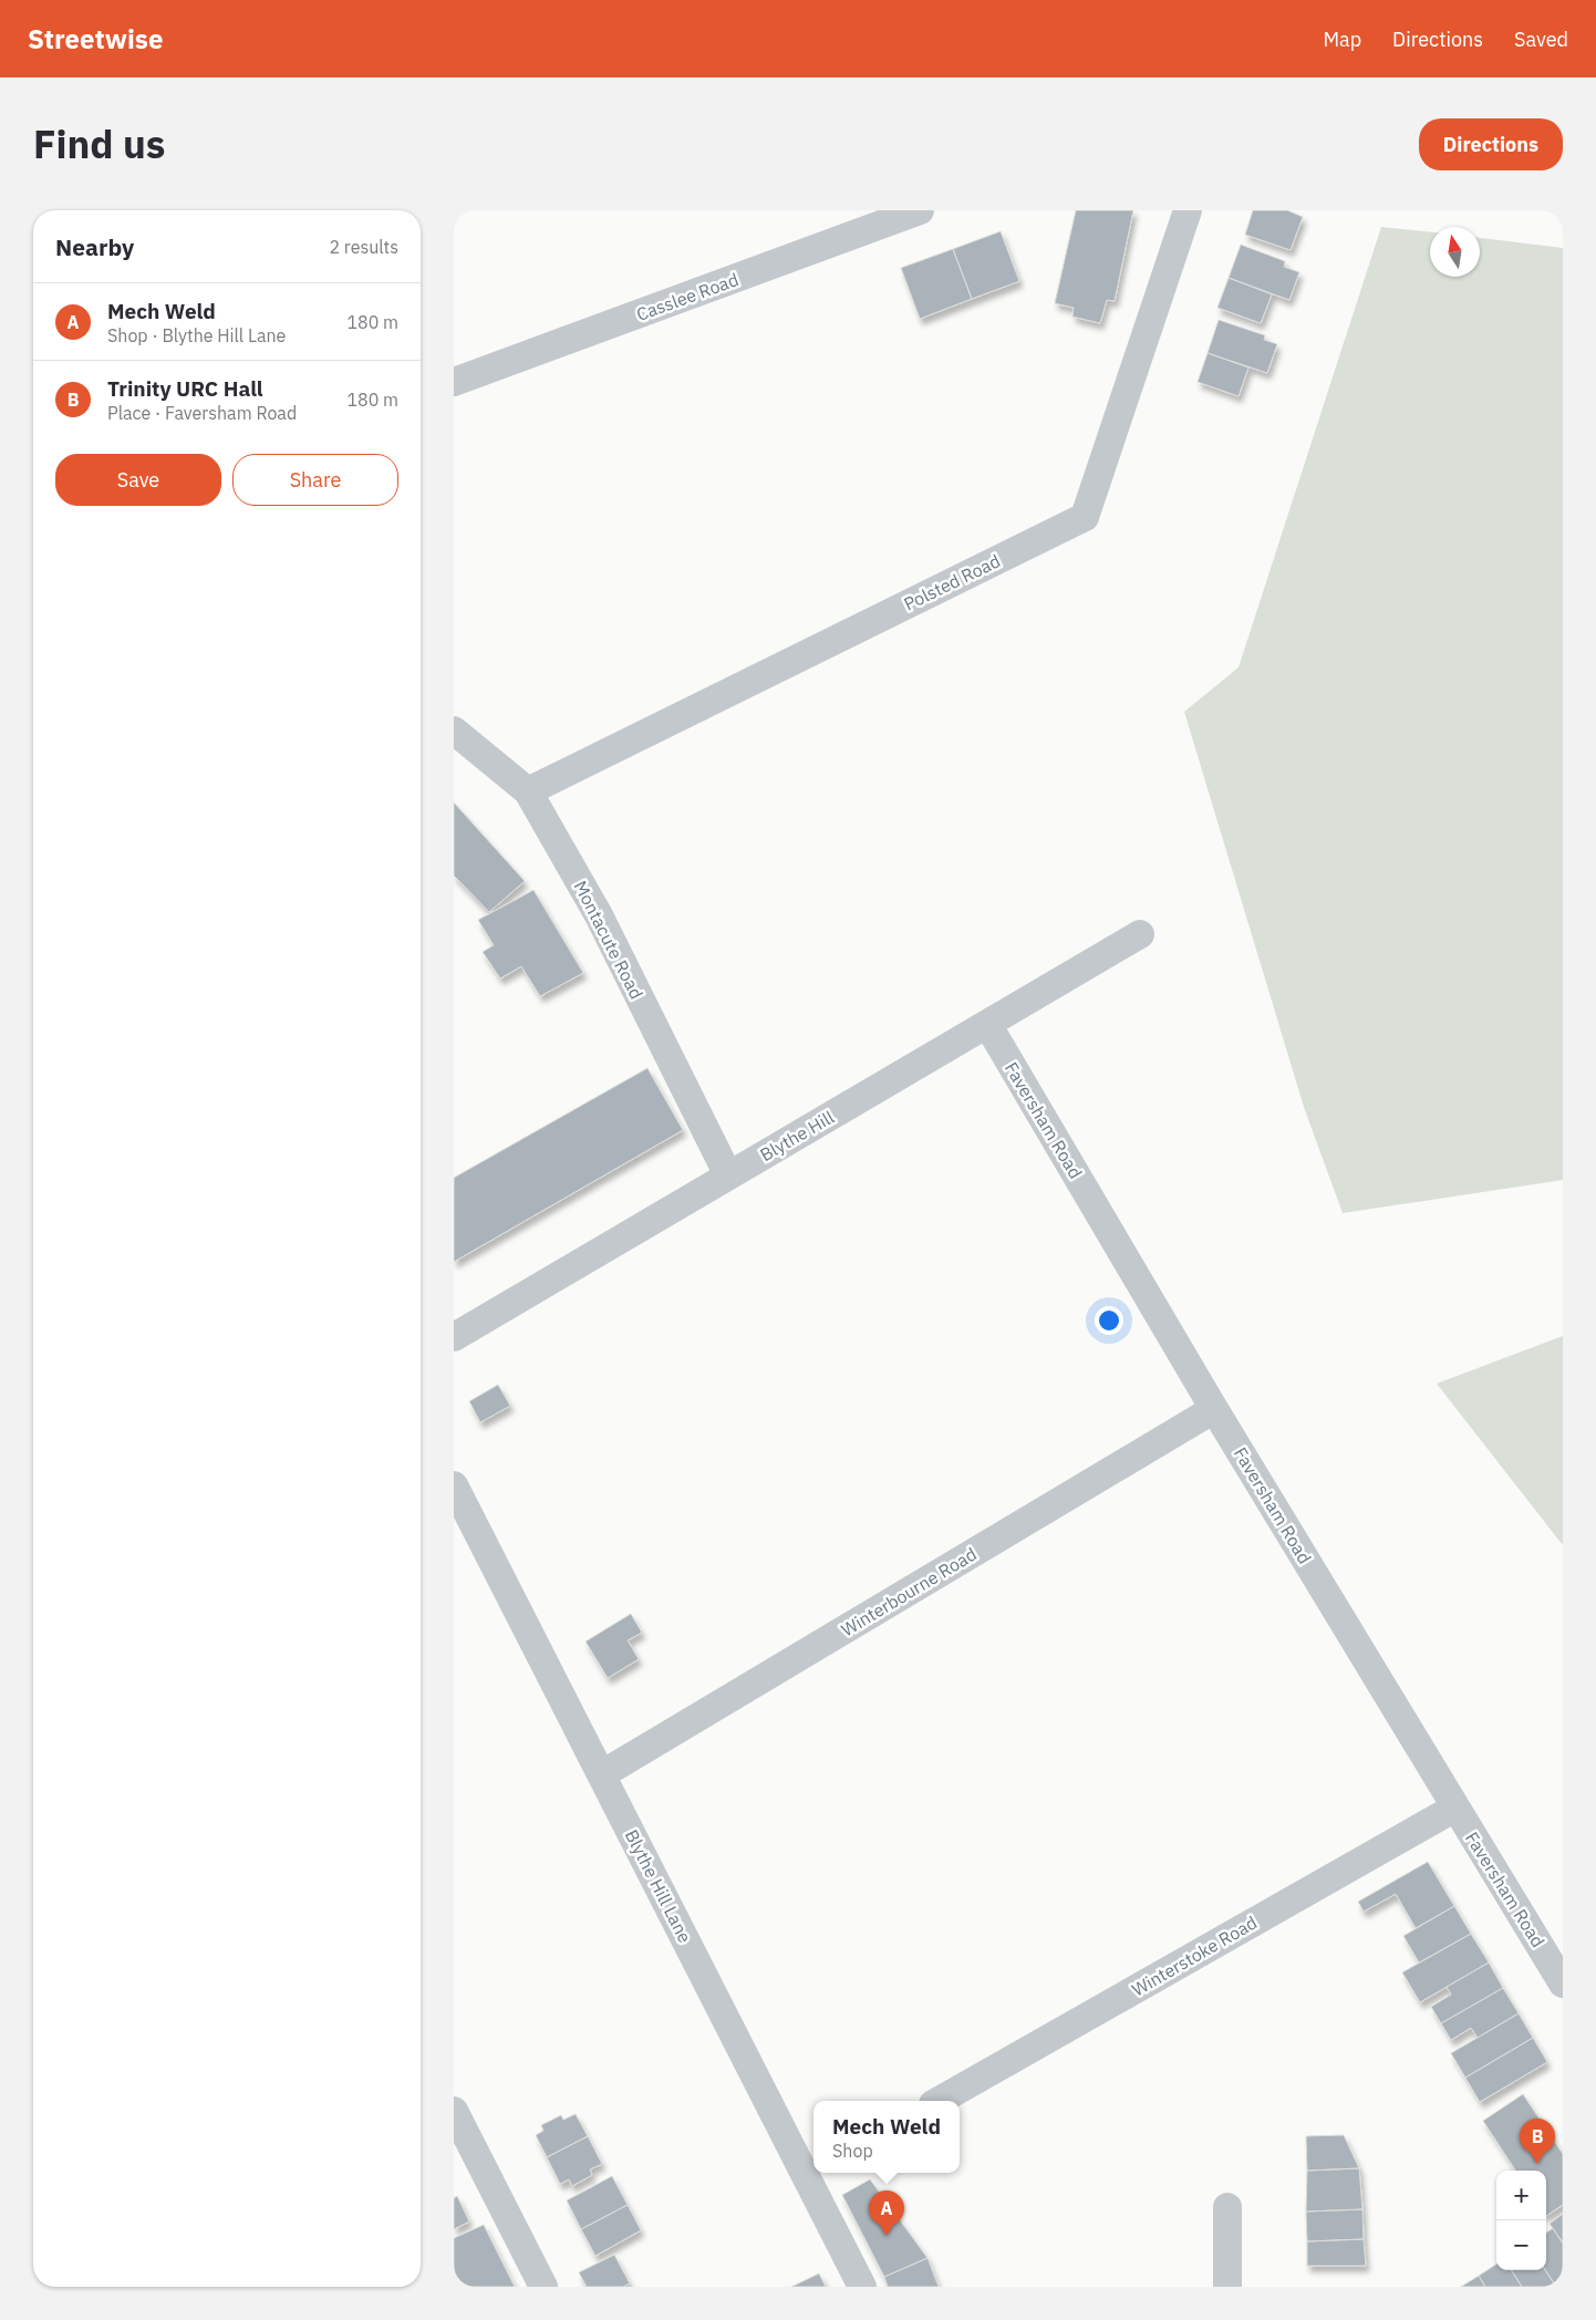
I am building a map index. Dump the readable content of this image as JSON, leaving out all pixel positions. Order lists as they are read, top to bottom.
{
  "streets": {
    "street": [
      "Casslee Road",
      "Polsted Road",
      "Montacute Road",
      "Faversham Road",
      "Blythe Hill",
      "Winterbourne Road",
      "Blythe Hill Lane",
      "Winterstoke Road"
    ]
  },
  "crossings": [
    ["Polsted Road", "Montacute Road"],
    ["Montacute Road", "Blythe Hill"],
    ["Faversham Road", "Blythe Hill"],
    ["Faversham Road", "Winterbourne Road"],
    ["Faversham Road", "Winterstoke Road"],
    ["Winterbourne Road", "Blythe Hill Lane"]
  ],
  "north": "top",
  "page": {
    "header": "Streetwise",
    "nav": ["Map", "Directions", "Saved"],
    "title": "Find us",
    "buttons": [
      "Directions",
      ["Save", "Share"]
    ],
    "heading": ["Nearby", "2 results"],
    "list": [
      {
        "mark": "A",
        "name": "Mech Weld",
        "note": "Shop · Blythe Hill Lane",
        "value": "180 m"
      },
      {
        "mark": "B",
        "name": "Trinity URC Hall",
        "note": "Place · Faversham Road",
        "value": "180 m"
      }
    ],
    "popup": ["Mech Weld", "Shop"],
    "pins": ["B", "A"],
    "map_buttons": ["+", "−"]
  }
}
